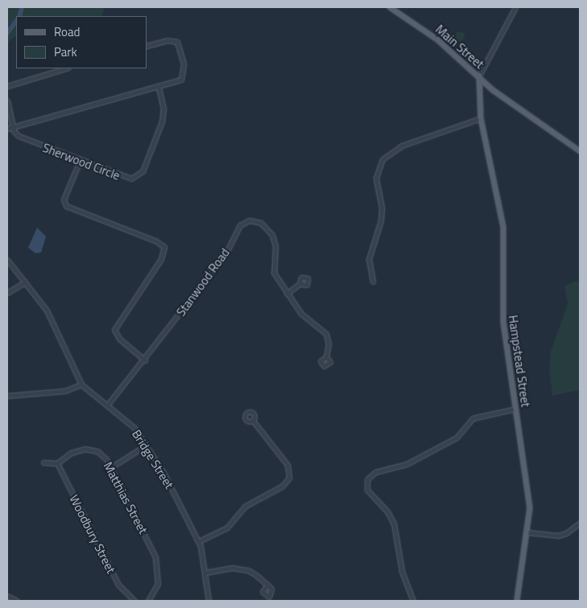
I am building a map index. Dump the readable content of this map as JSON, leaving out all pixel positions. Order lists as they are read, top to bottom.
{
  "streets": {
    "main road": ["Main Street", "Hampstead Street"],
    "street": [
      "Sherwood Circle",
      "Stanwood Road",
      "Bridge Street",
      "Matthias Street",
      "Woodbury Street"
    ]
  },
  "crossings": [
    ["Main Street", "Hampstead Street"],
    ["Stanwood Road", "Bridge Street"],
    ["Matthias Street", "Woodbury Street"]
  ],
  "legend": ["Road", "Park"]
}
